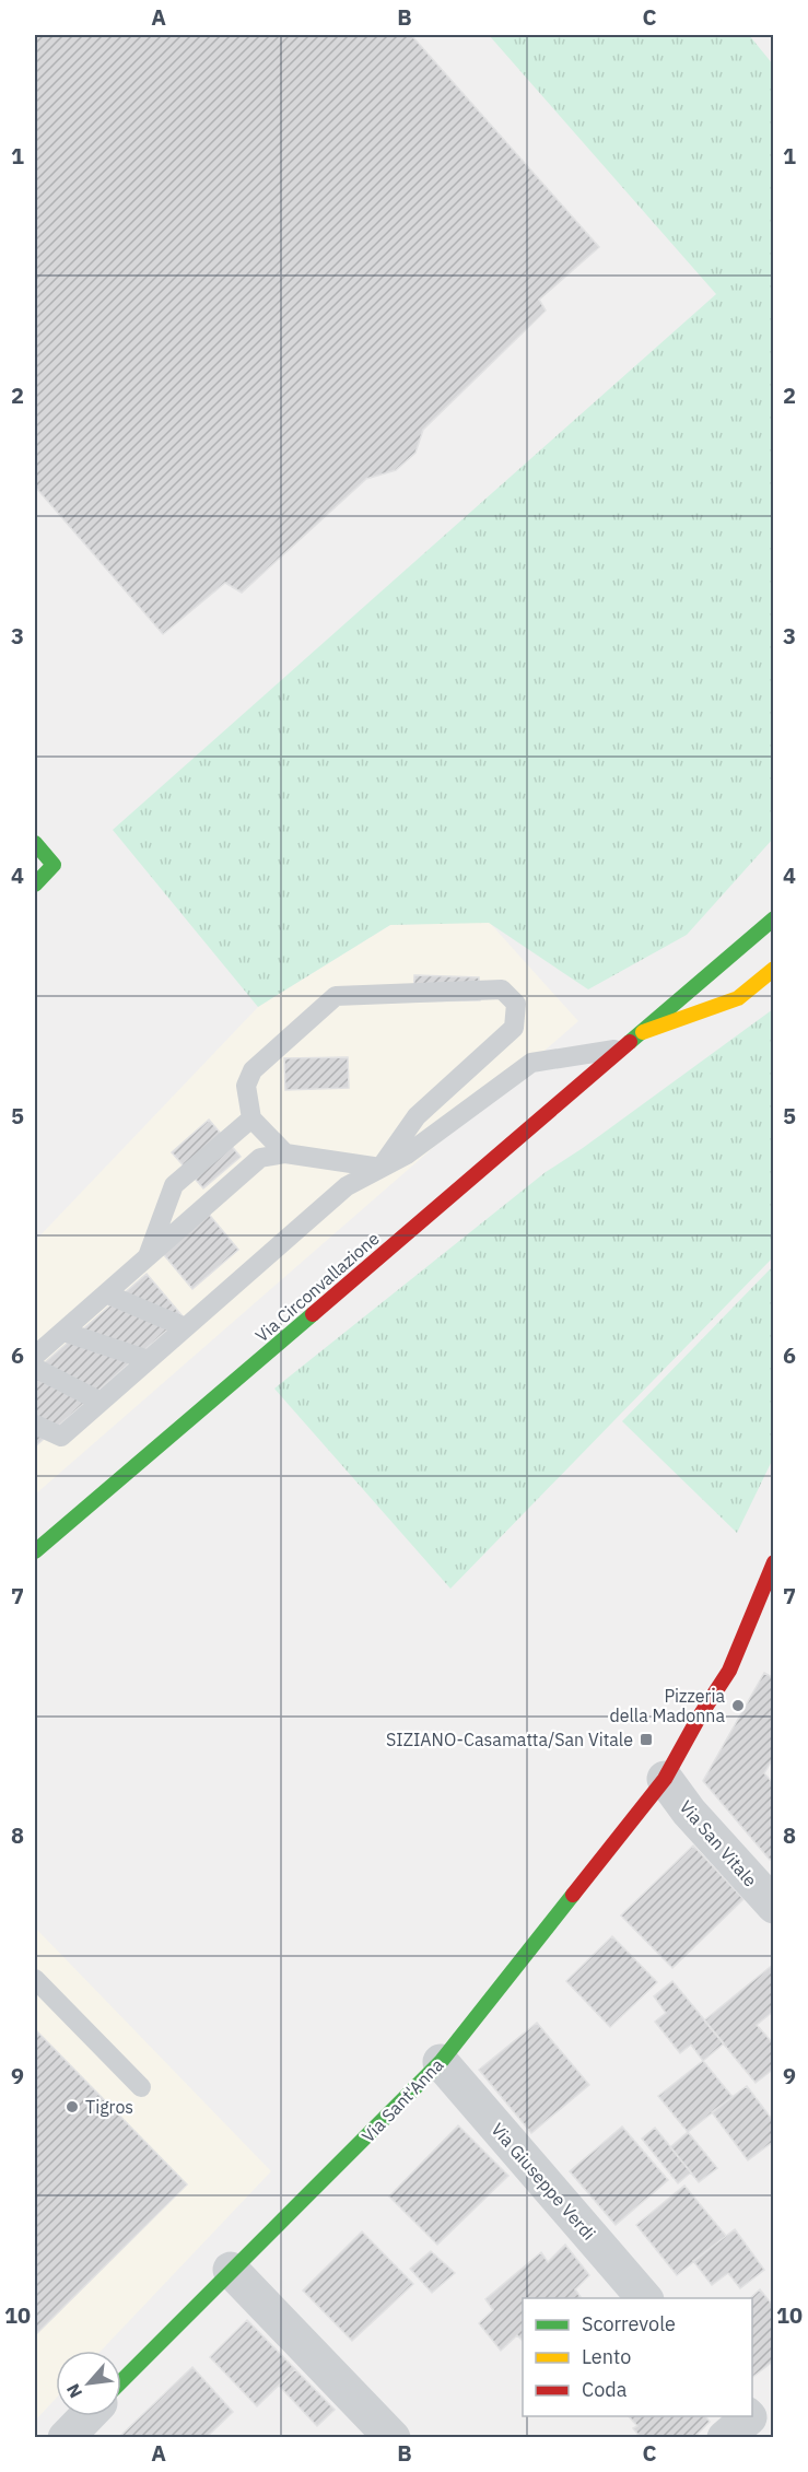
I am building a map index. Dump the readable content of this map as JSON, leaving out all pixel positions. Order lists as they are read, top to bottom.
{
  "streets": {
    "street": [
      "Via Circonvallazione",
      "Via San Vitale",
      "Via Sant'Anna",
      "Via Giuseppe Verdi"
    ]
  },
  "crossings": [
    ["Via San Vitale", "Via Sant'Anna"],
    ["Via Sant'Anna", "Via Giuseppe Verdi"]
  ],
  "places": {
    "other": ["Pizzeria della Madonna", "Tigros"],
    "transit": ["SIZIANO-Casamatta/San Vitale"]
  },
  "legend": ["Scorrevole", "Lento", "Coda"],
  "north": "bottom left",
  "grid": {
    "columns": ["A", "B", "C"],
    "rows": [
      "1",
      "2",
      "3",
      "4",
      "5",
      "6",
      "7",
      "8",
      "9",
      "10"
    ]
  }
}
